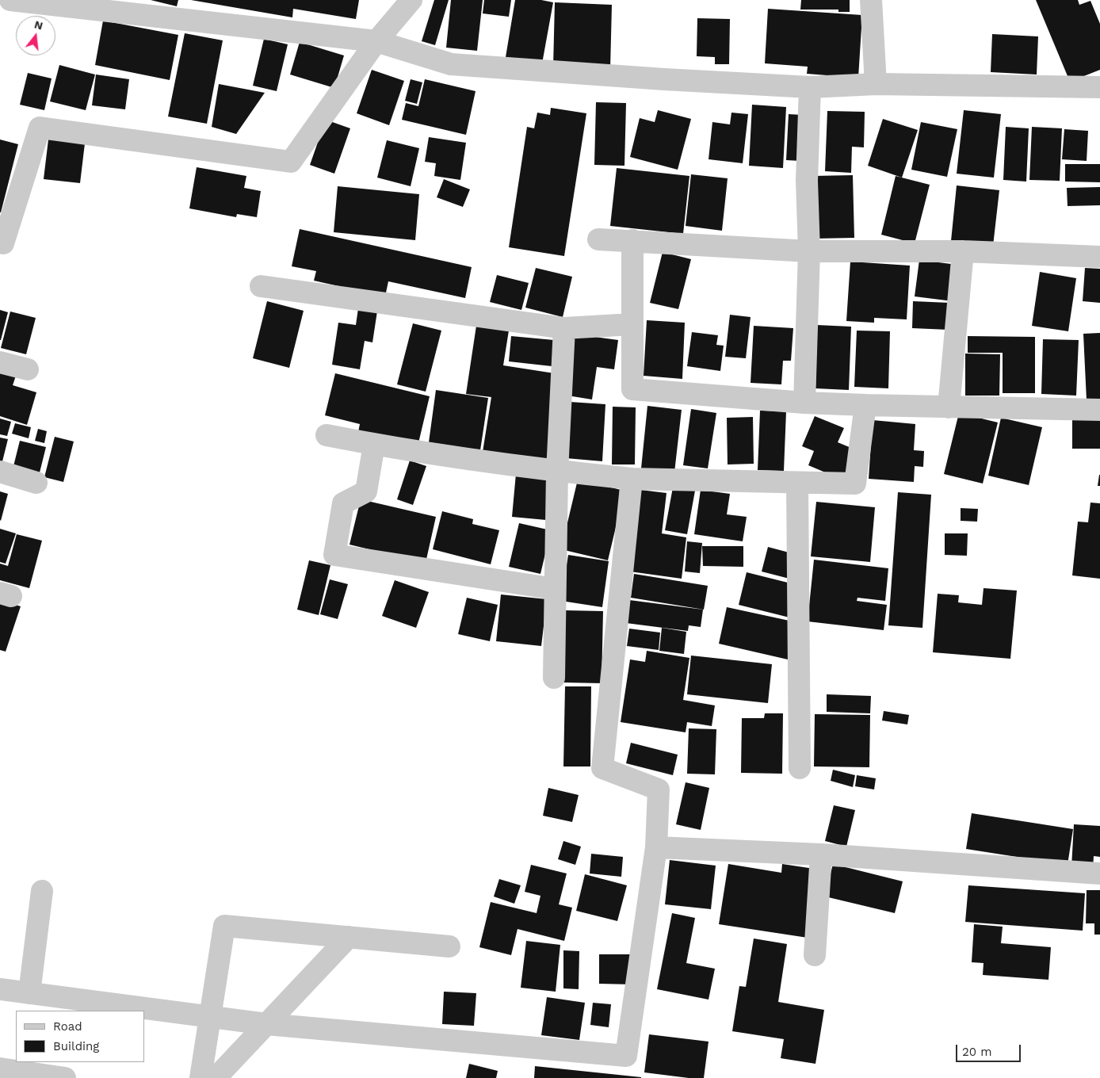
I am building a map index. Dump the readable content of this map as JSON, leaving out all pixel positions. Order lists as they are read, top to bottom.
{
  "legend": ["Road", "Building"],
  "scale_bar": "20 m",
  "north": "top"
}
